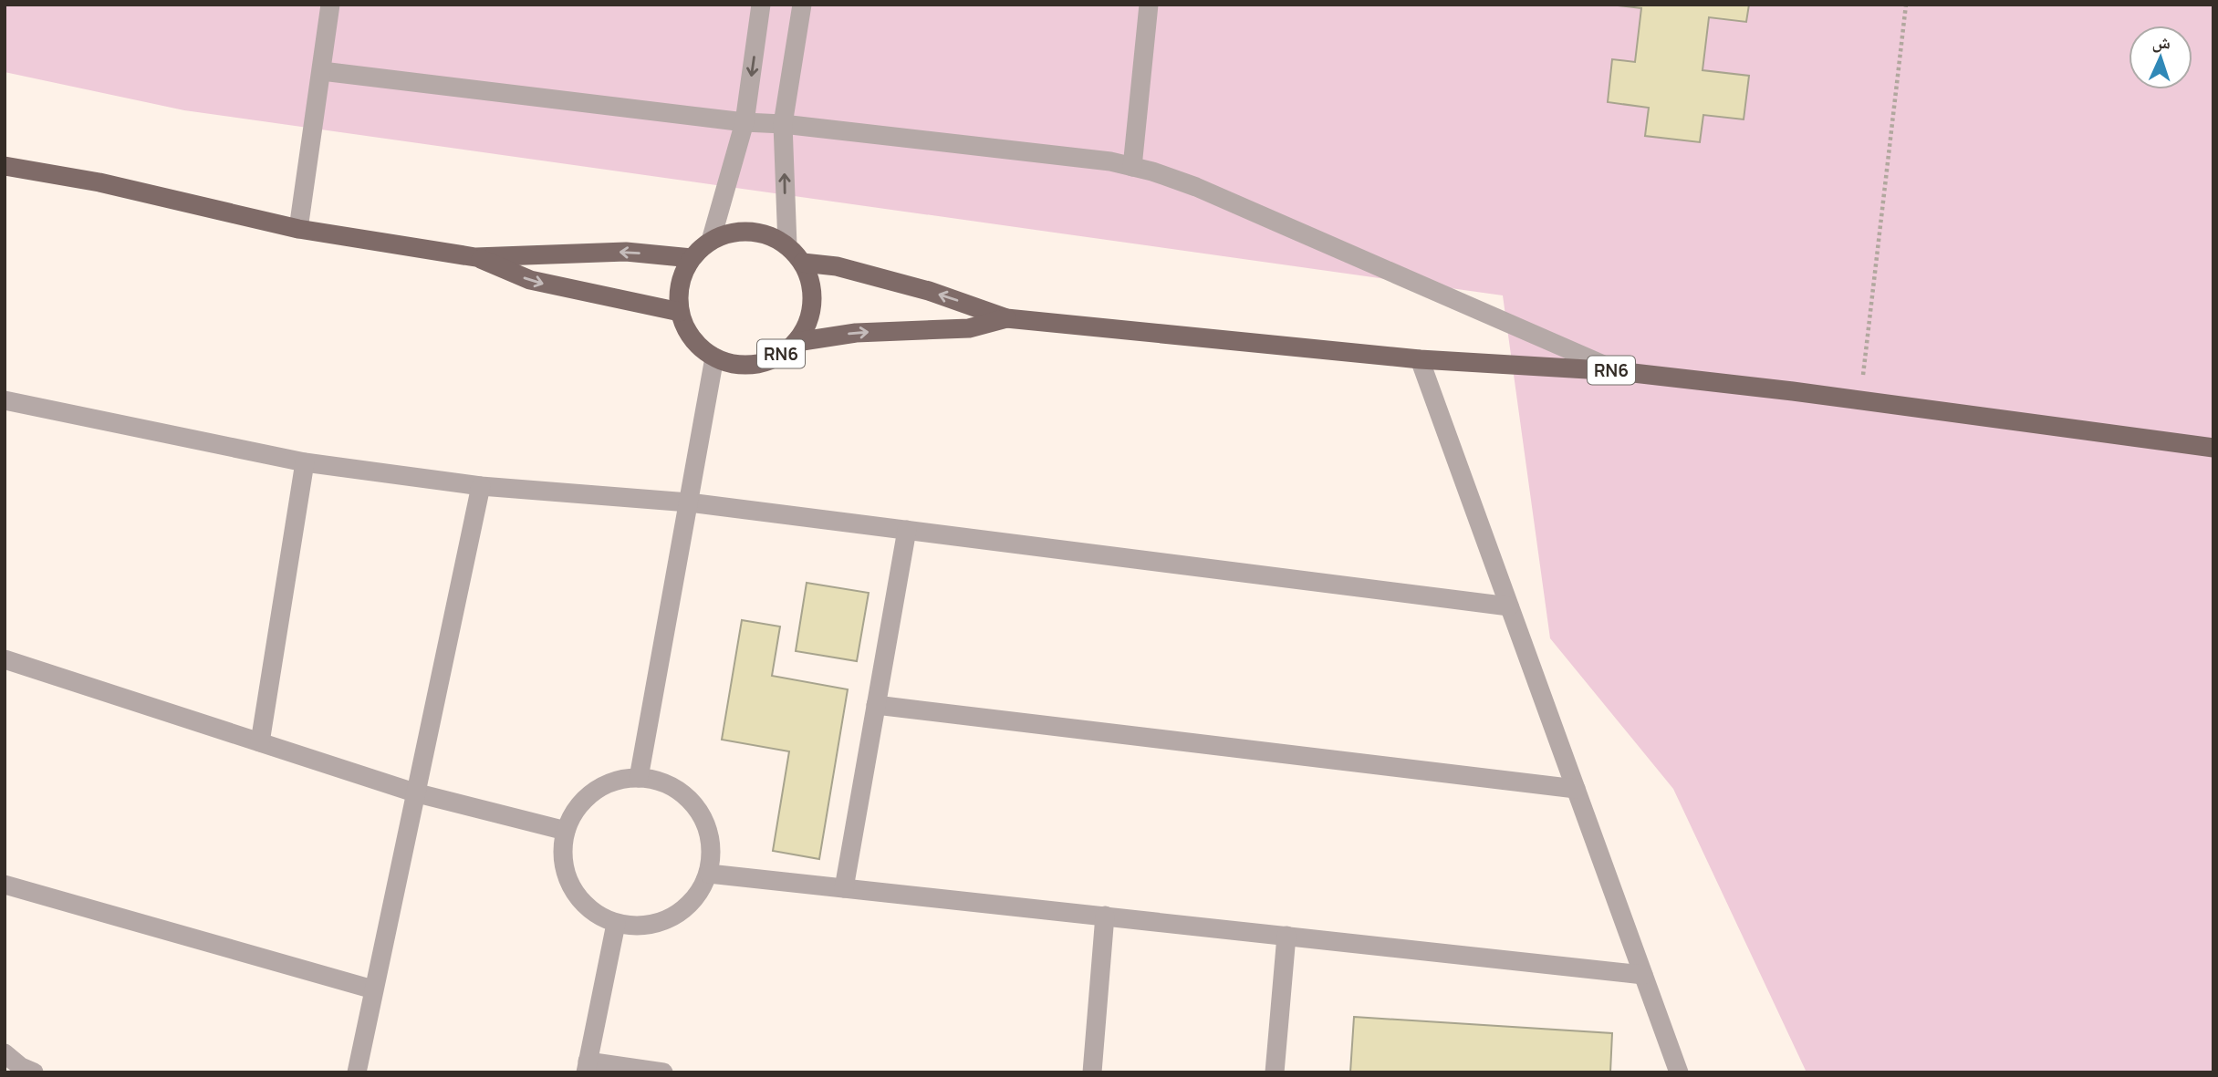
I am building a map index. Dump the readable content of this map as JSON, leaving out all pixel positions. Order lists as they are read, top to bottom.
{
  "streets": {
    "main road": ["RN6"]
  },
  "north": "top"
}
